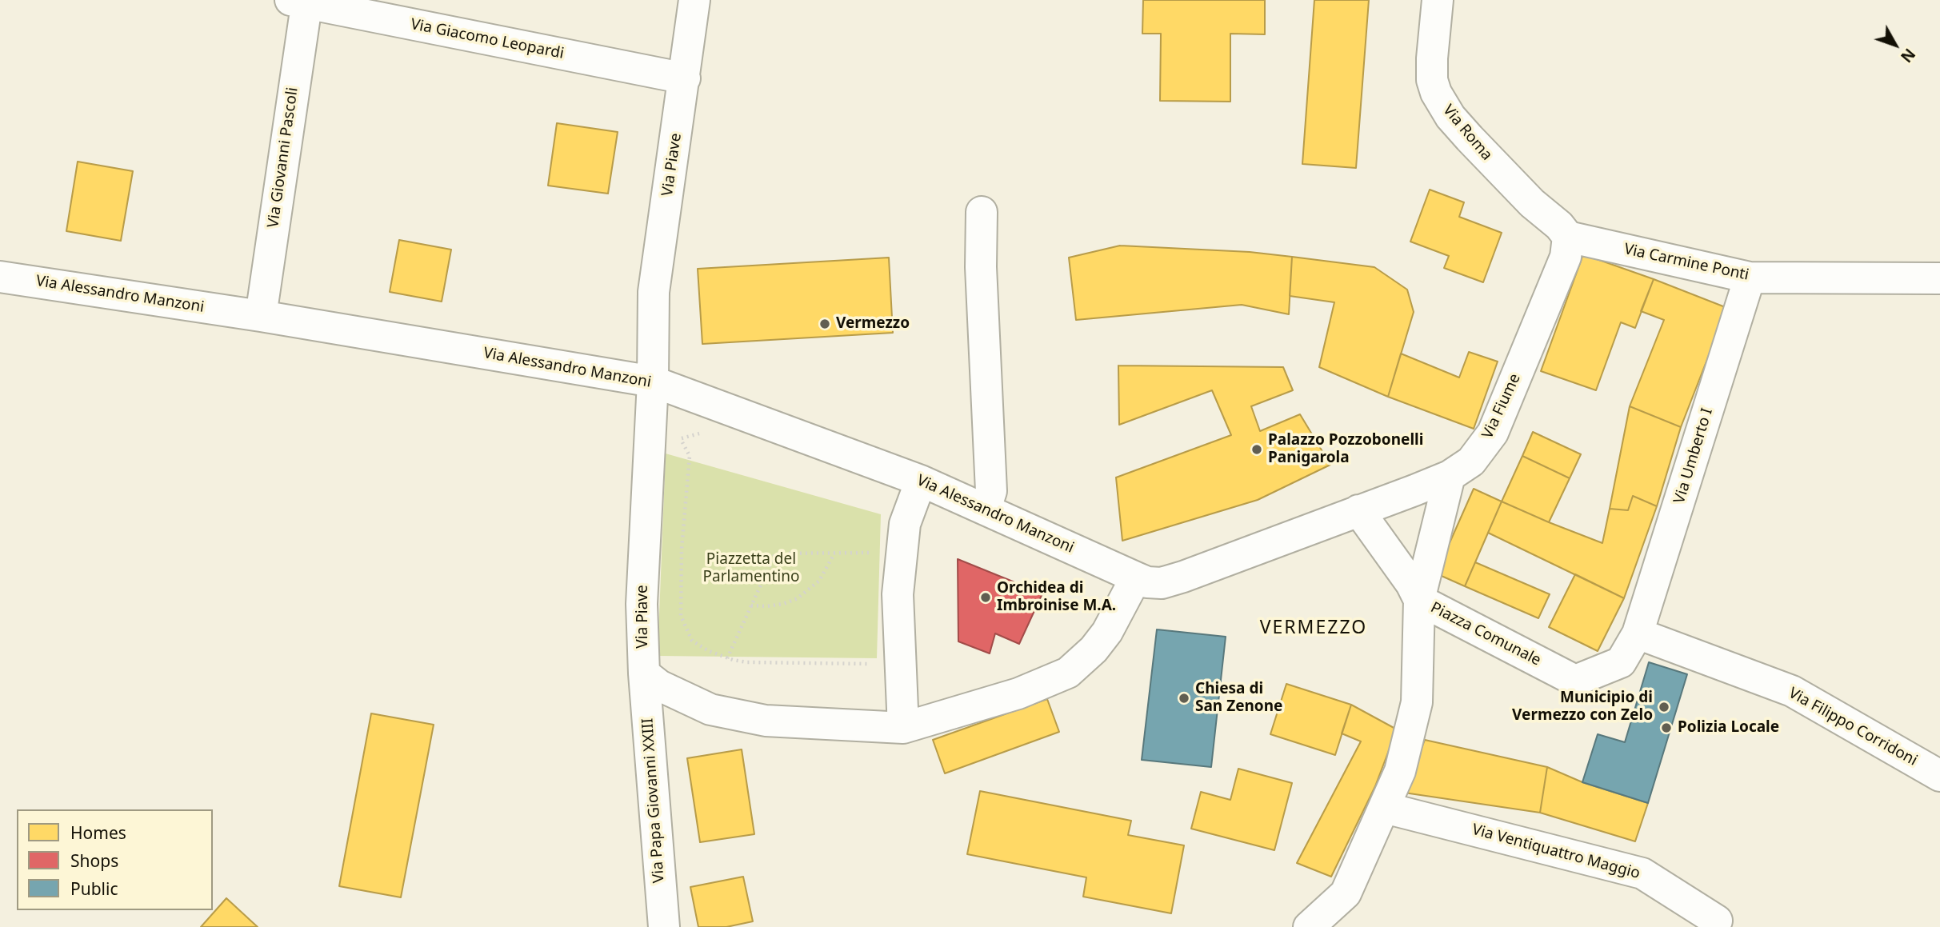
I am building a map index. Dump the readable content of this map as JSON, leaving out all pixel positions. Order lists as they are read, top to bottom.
{
  "streets": {
    "street": [
      "Via Giacomo Leopardi",
      "Via Roma",
      "Via Giovanni Pascoli",
      "Via Piave",
      "Via Carmine Ponti",
      "Via Alessandro Manzoni",
      "Via Fiume",
      "Via Umberto I",
      "Piazza Comunale",
      "Via Filippo Corridoni",
      "Via Papa Giovanni XXIII",
      "Via Ventiquattro Maggio"
    ]
  },
  "crossings": [
    ["Via Giacomo Leopardi", "Via Giovanni Pascoli"],
    ["Via Giacomo Leopardi", "Via Piave"],
    ["Via Roma", "Via Carmine Ponti"],
    ["Via Roma", "Via Fiume"],
    ["Via Giovanni Pascoli", "Via Alessandro Manzoni"],
    ["Via Piave", "Via Alessandro Manzoni"],
    ["Via Piave", "Via Papa Giovanni XXIII"],
    ["Via Carmine Ponti", "Via Fiume"],
    ["Via Carmine Ponti", "Via Umberto I"],
    ["Via Fiume", "Piazza Comunale"],
    ["Via Umberto I", "Piazza Comunale"],
    ["Via Umberto I", "Via Filippo Corridoni"],
    ["Piazza Comunale", "Via Filippo Corridoni"]
  ],
  "districts": ["VERMEZZO"],
  "parks": ["Piazzetta del Parlamentino"],
  "places": [
    "Vermezzo",
    "Palazzo Pozzobonelli Panigarola",
    "Orchidea di Imbroinise M.A.",
    "Chiesa di San Zenone",
    "Municipio di Vermezzo con Zelo",
    "Polizia Locale"
  ],
  "legend": ["Homes", "Shops", "Public"],
  "north": "bottom right"
}
